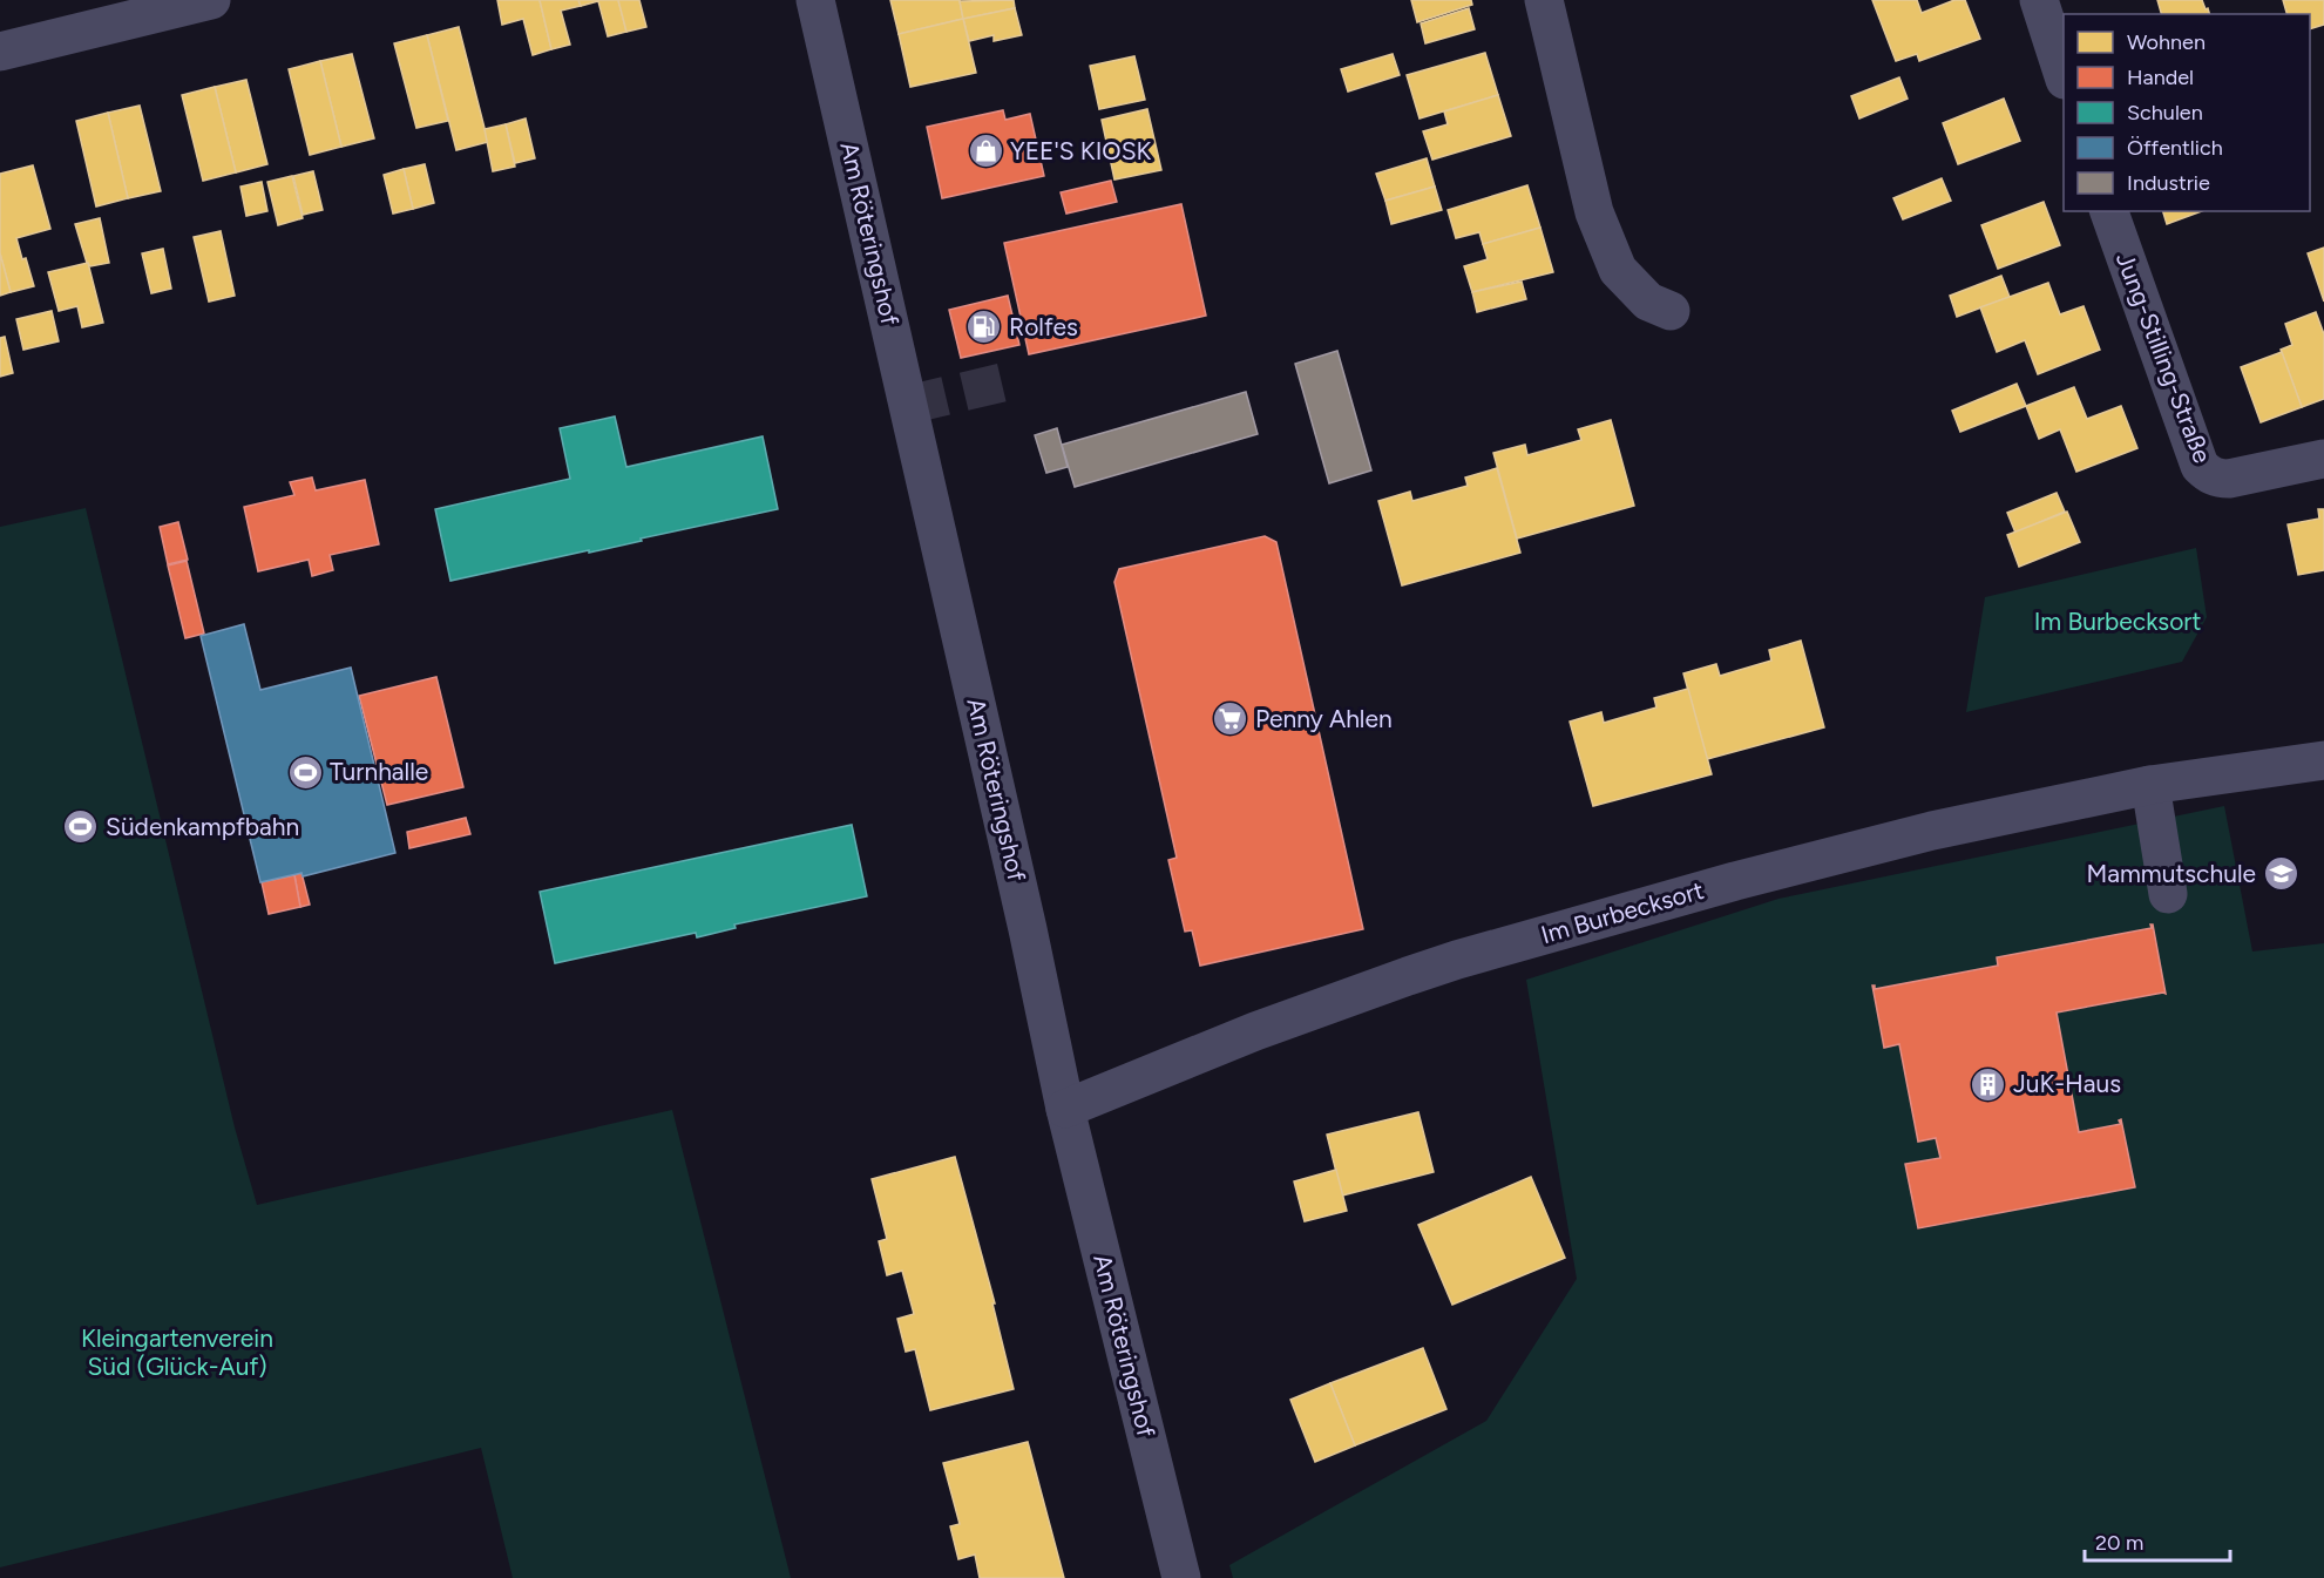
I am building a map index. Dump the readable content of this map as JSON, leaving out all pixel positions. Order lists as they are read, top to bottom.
{
  "streets": {
    "street": ["Am Röteringshof", "Jung-Stilling-Straße", "Im Burbecksort"]
  },
  "crossings": [
    ["Am Röteringshof", "Im Burbecksort"]
  ],
  "parks": ["Im Burbecksort", "Kleingartenverein Süd (Glück-Auf)"],
  "places": {
    "shop": ["YEE'S KIOSK"],
    "fuel station": ["Rolfes"],
    "supermarket": ["Penny Ahlen"],
    "sports": ["Turnhalle", "Südenkampfbahn"],
    "school or university": ["Mammutschule"],
    "building": ["JuK-Haus"]
  },
  "legend": [
    "Wohnen",
    "Handel",
    "Schulen",
    "Öffentlich",
    "Industrie"
  ],
  "scale_bar": "20 m"
}
